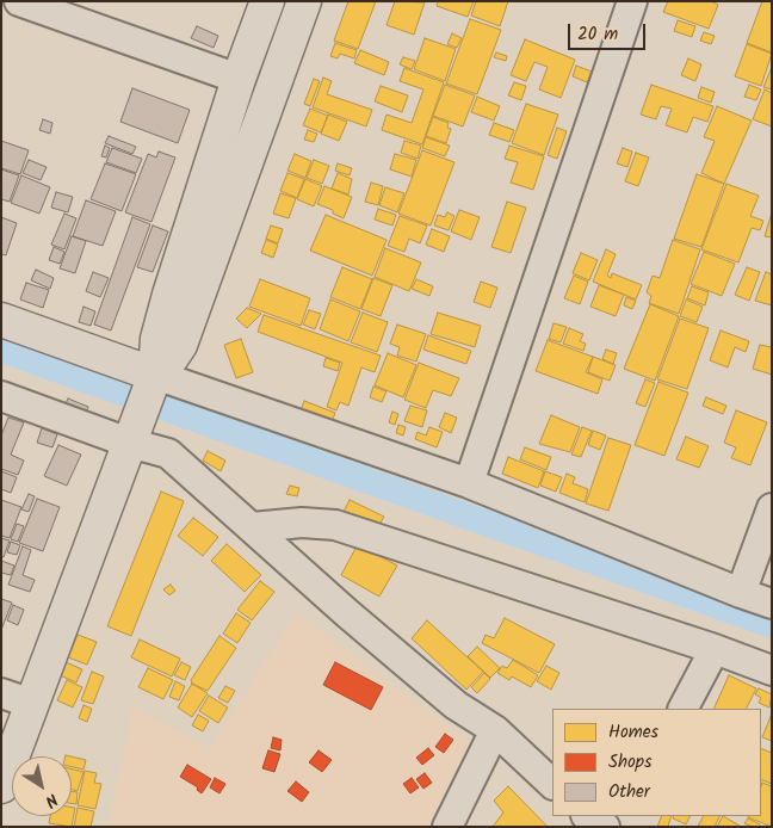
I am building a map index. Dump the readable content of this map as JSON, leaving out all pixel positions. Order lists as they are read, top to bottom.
{
  "legend": ["Homes", "Shops", "Other"],
  "scale_bar": "20 m",
  "north": "bottom right"
}
